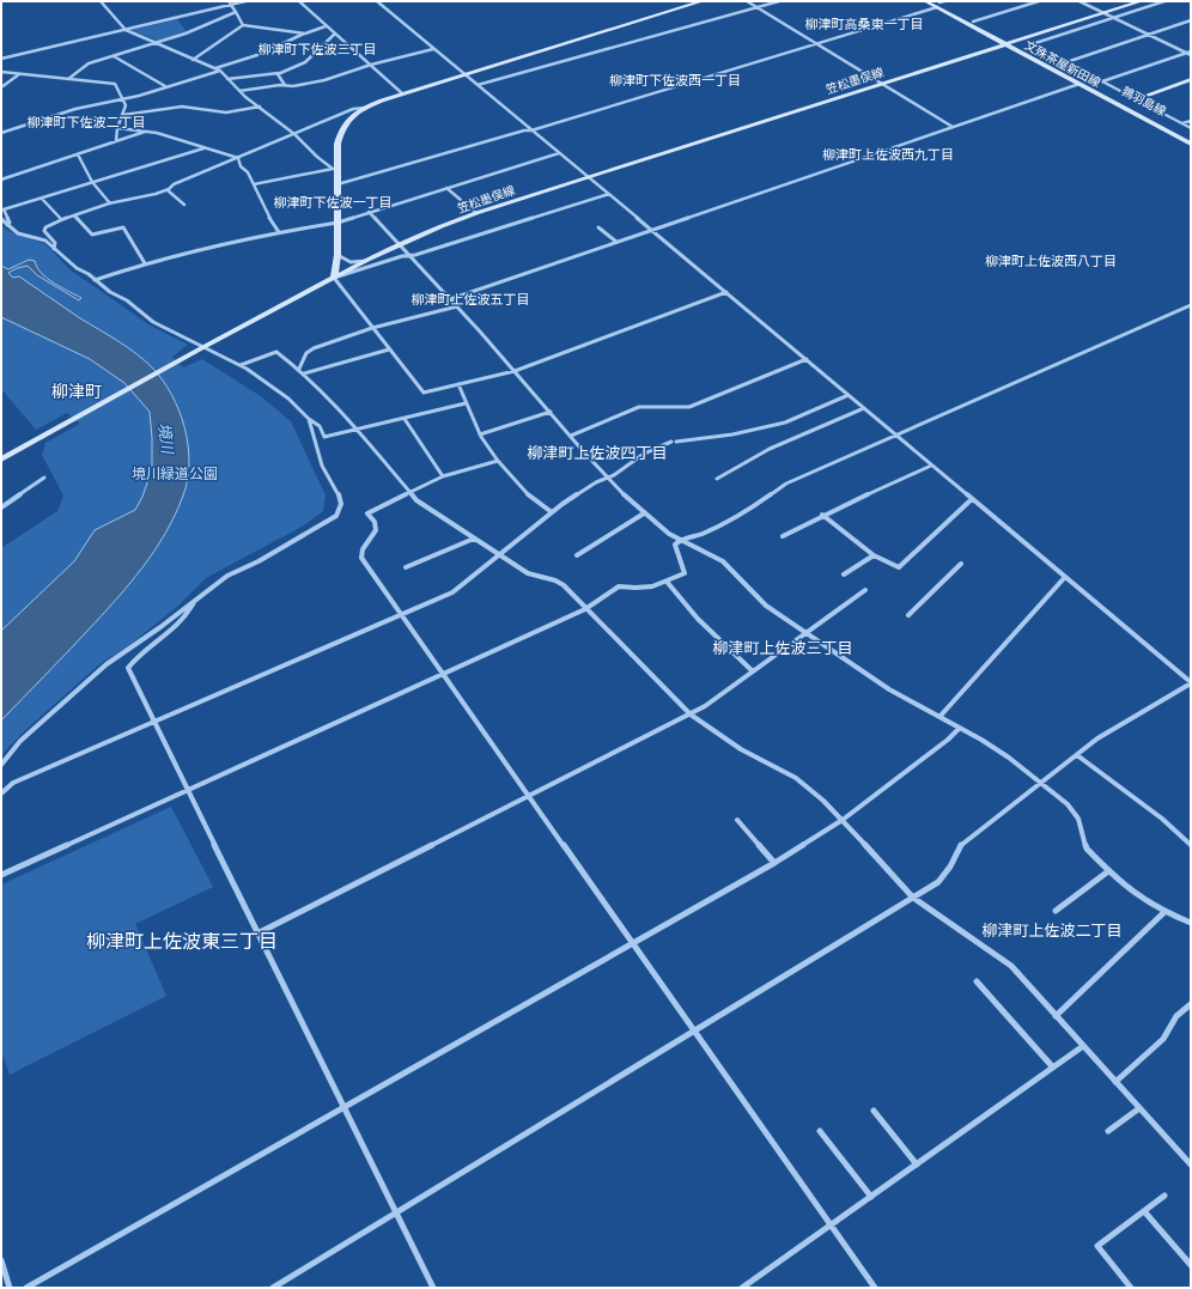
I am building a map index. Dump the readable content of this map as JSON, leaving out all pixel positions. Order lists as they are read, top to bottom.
{
  "streets": {
    "main road": ["文殊茶屋新田線", "笠松墨俣線", "鶉羽島線"]
  },
  "crossings": [
    ["文殊茶屋新田線", "笠松墨俣線"],
    ["文殊茶屋新田線", "鶉羽島線"],
    ["笠松墨俣線", "鶉羽島線"]
  ],
  "districts": [
    "柳津町高桑東一丁目",
    "柳津町下佐波三丁目",
    "柳津町下佐波西一丁目",
    "柳津町下佐波二丁目",
    "柳津町上佐波西九丁目",
    "柳津町下佐波一丁目",
    "柳津町上佐波西八丁目",
    "柳津町上佐波五丁目",
    "柳津町",
    "柳津町上佐波四丁目",
    "柳津町上佐波三丁目",
    "柳津町上佐波二丁目",
    "柳津町上佐波東三丁目"
  ],
  "water": ["境川"],
  "parks": ["境川緑道公園"]
}
